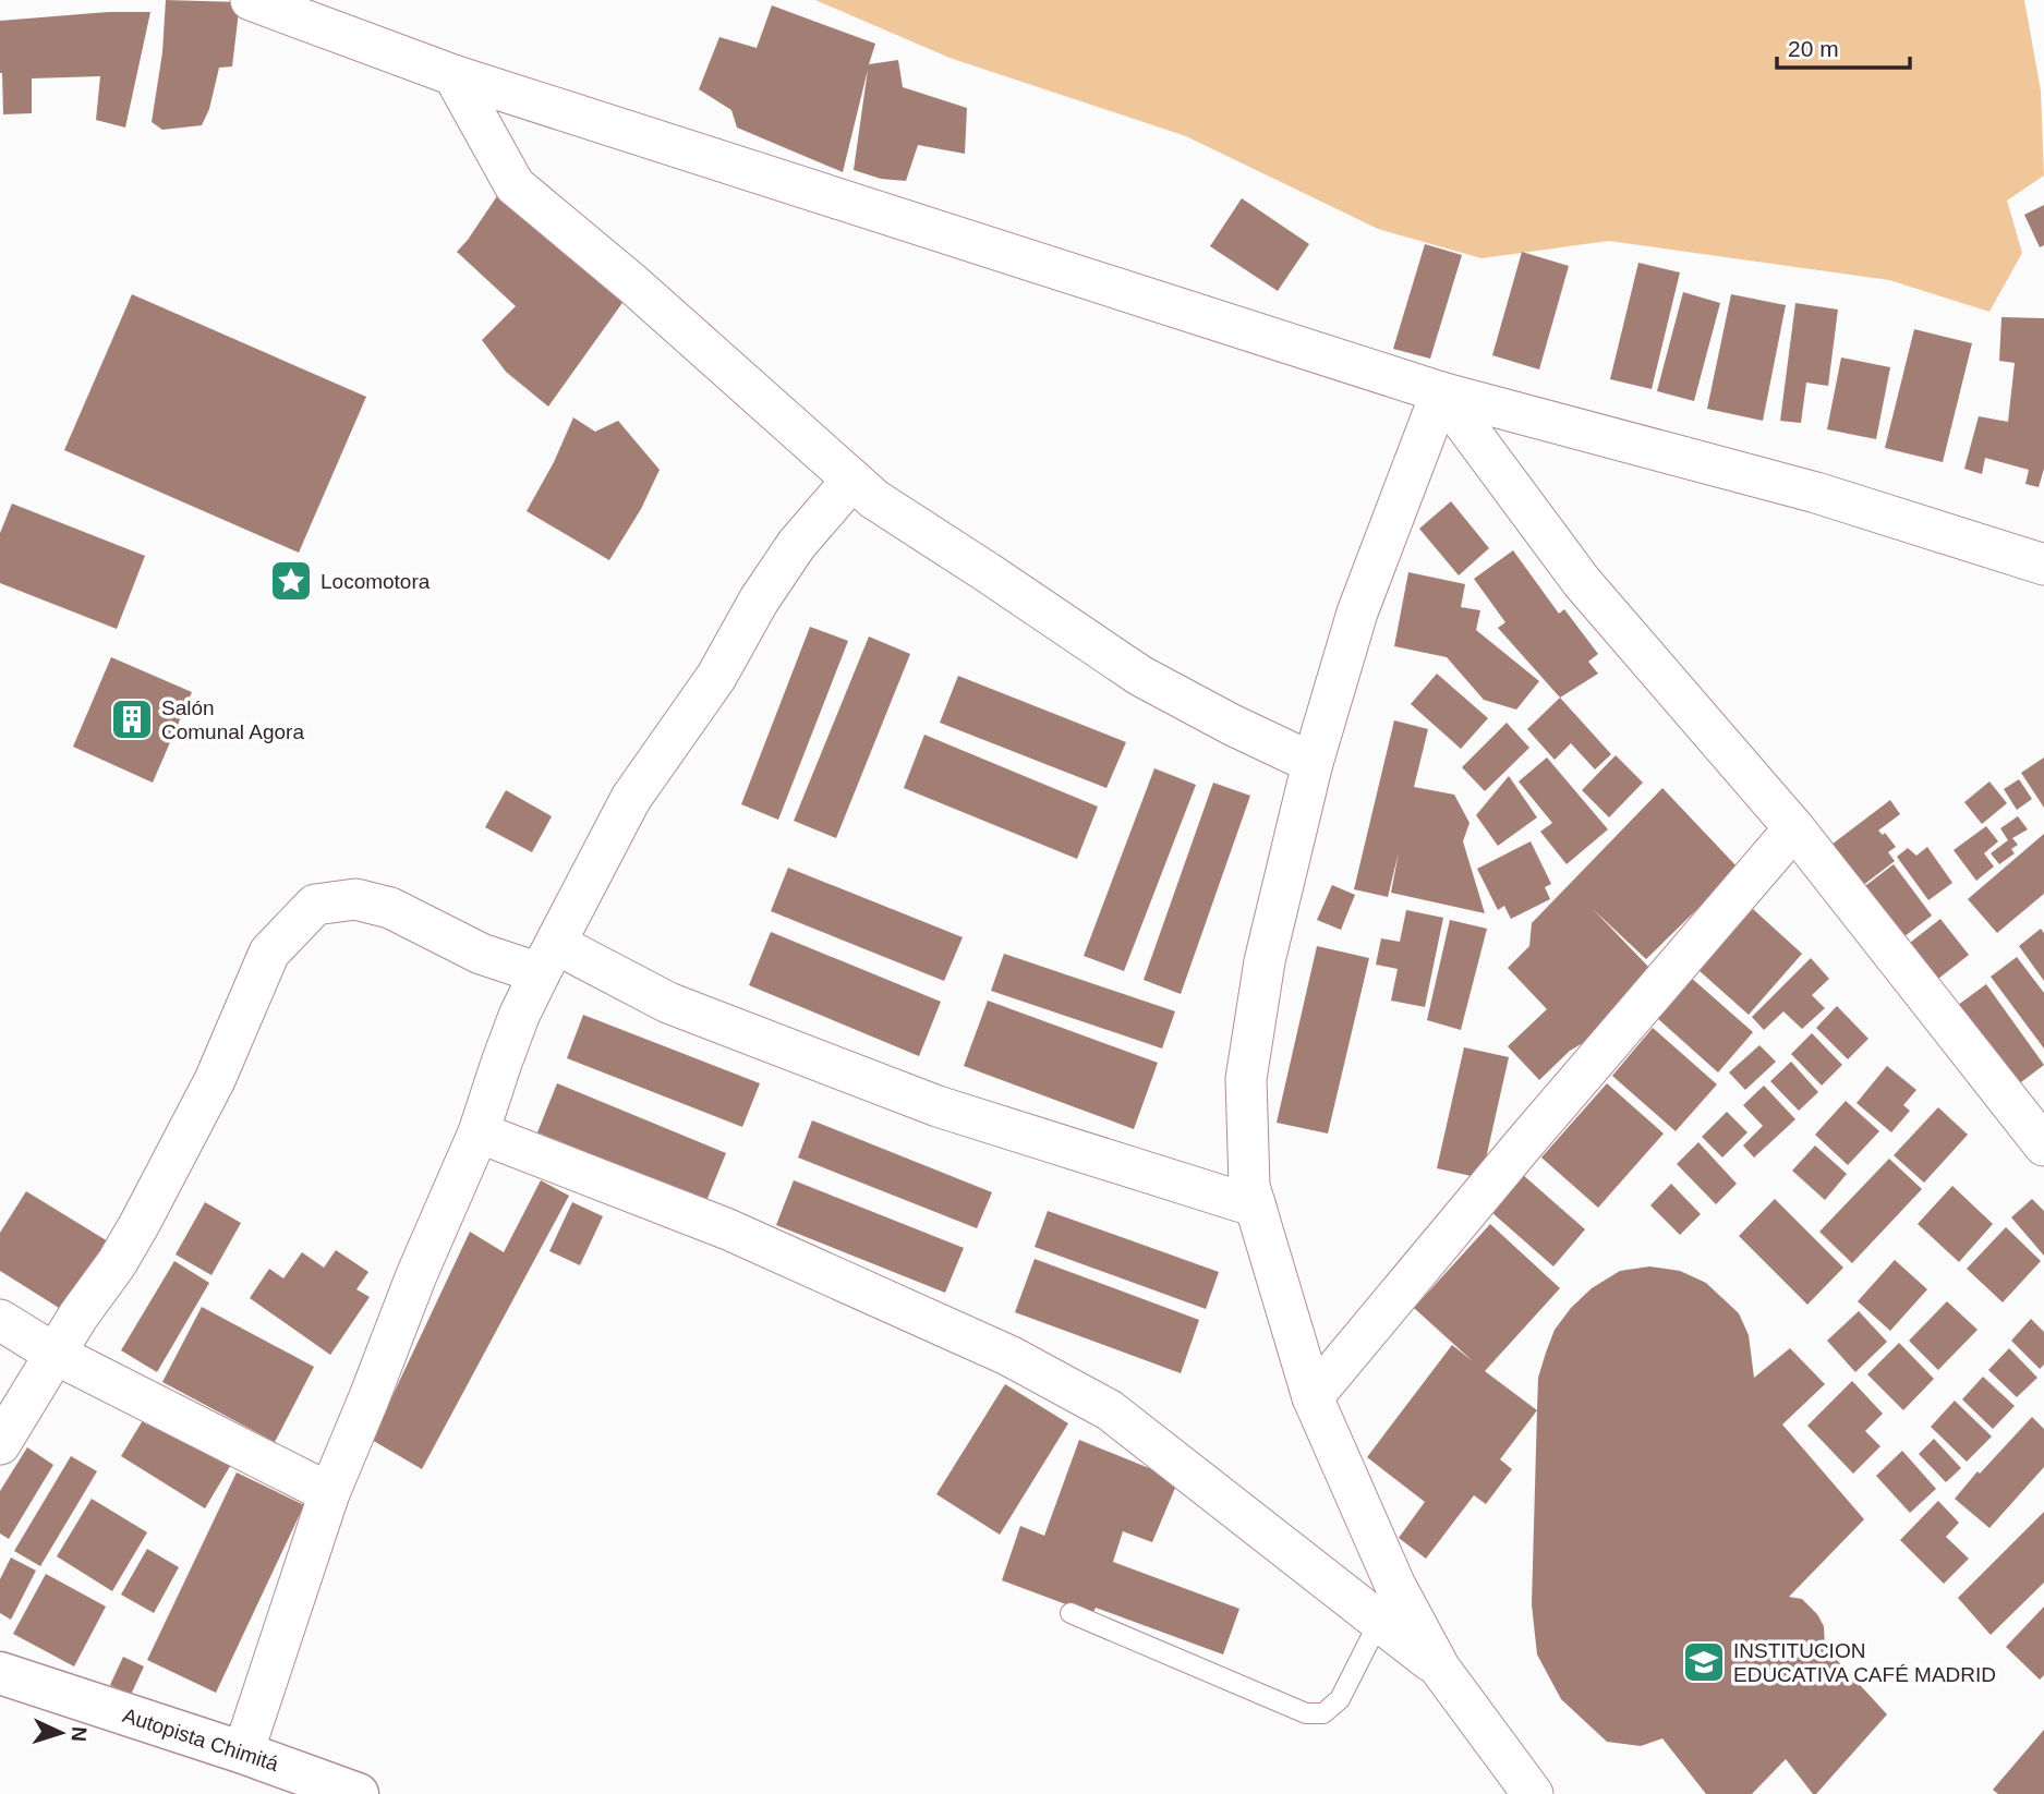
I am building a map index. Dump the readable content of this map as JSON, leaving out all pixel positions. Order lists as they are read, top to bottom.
{
  "streets": {
    "highway": ["Autopista Chimitá"]
  },
  "places": {
    "place": ["Locomotora"],
    "building": ["Salón Comunal Agora"],
    "school or university": ["INSTITUCION EDUCATIVA CAFÉ MADRID"]
  },
  "scale_bar": "20 m",
  "north": "right"
}
